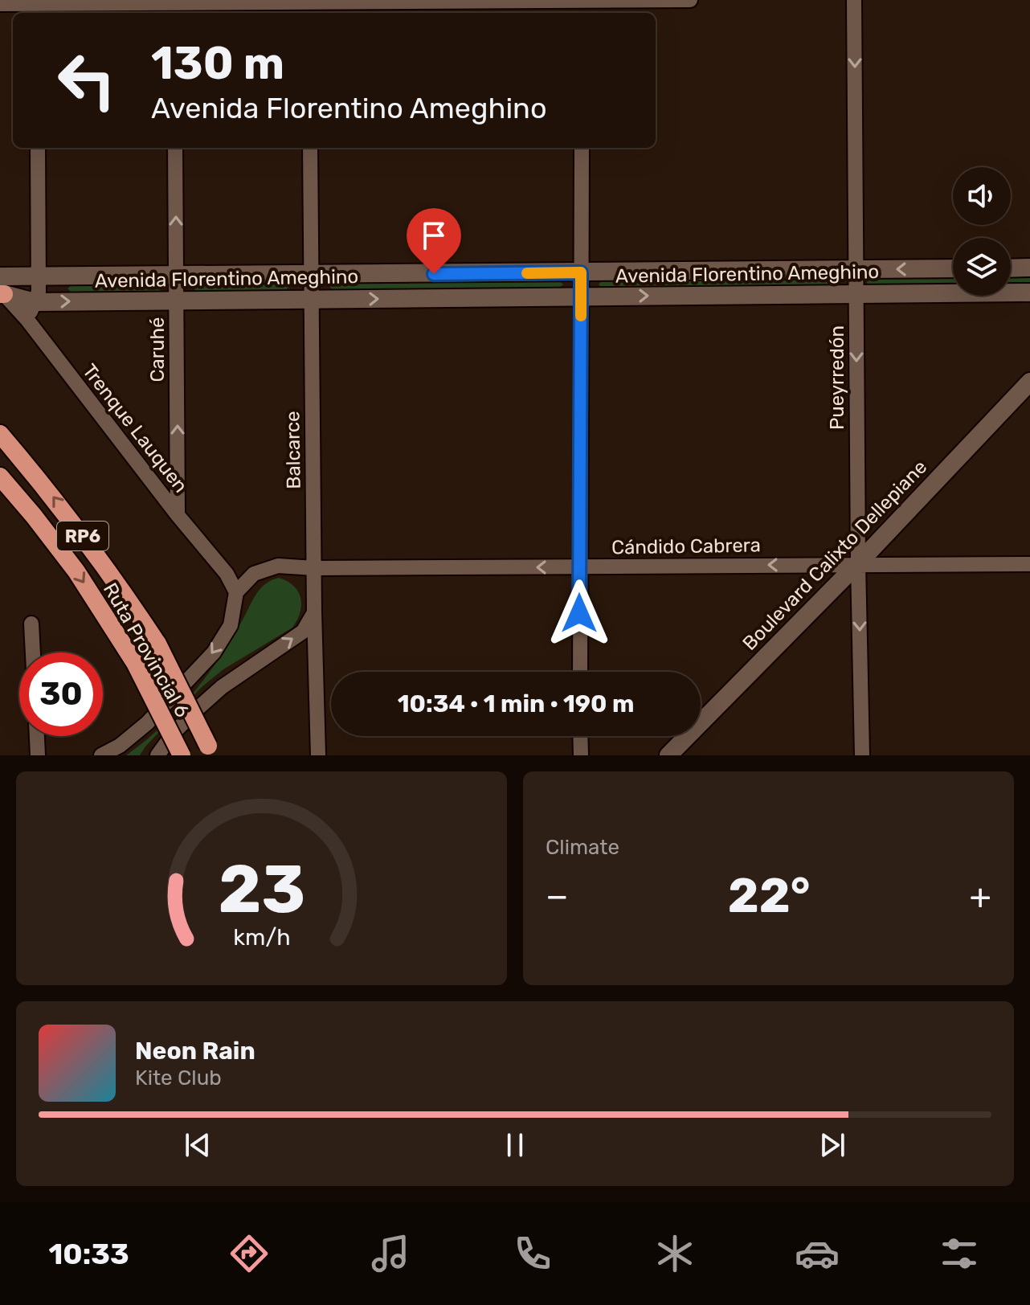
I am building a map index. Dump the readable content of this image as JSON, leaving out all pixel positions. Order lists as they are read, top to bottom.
{
  "streets": {
    "highway": ["RP6", "Ruta Provincial 6"],
    "main road": ["Avenida Florentino Ameghino", "Boulevard Calixto Dellepiane"],
    "street": [
      "Caruhé",
      "Pueyrredón",
      "Trenque Lauquen",
      "Balcarce",
      "Cándido Cabrera"
    ]
  },
  "crossings": [
    ["Avenida Florentino Ameghino", "Caruhé"],
    ["Avenida Florentino Ameghino", "Pueyrredón"],
    ["Avenida Florentino Ameghino", "Trenque Lauquen"],
    ["Avenida Florentino Ameghino", "Balcarce"],
    ["Caruhé", "Trenque Lauquen"],
    ["Pueyrredón", "Cándido Cabrera"],
    ["Pueyrredón", "Boulevard Calixto Dellepiane"],
    ["Trenque Lauquen", "Cándido Cabrera"],
    ["Balcarce", "Cándido Cabrera"],
    ["Cándido Cabrera", "Boulevard Calixto Dellepiane"]
  ],
  "one_way": ["Caruhé", "Pueyrredón", "Cándido Cabrera"],
  "page": {
    "turn": ["130 m", "Avenida Florentino Ameghino"],
    "limit": "30",
    "trip": "10:34 · 1 min · 190 m",
    "tile": "Climate",
    "heat": ["−", "22°", "+"],
    "song": ["Neon Rain", "Kite Club"],
    "tabs": "10:33",
    "gauge": ["23", "km/h"]
  }
}
